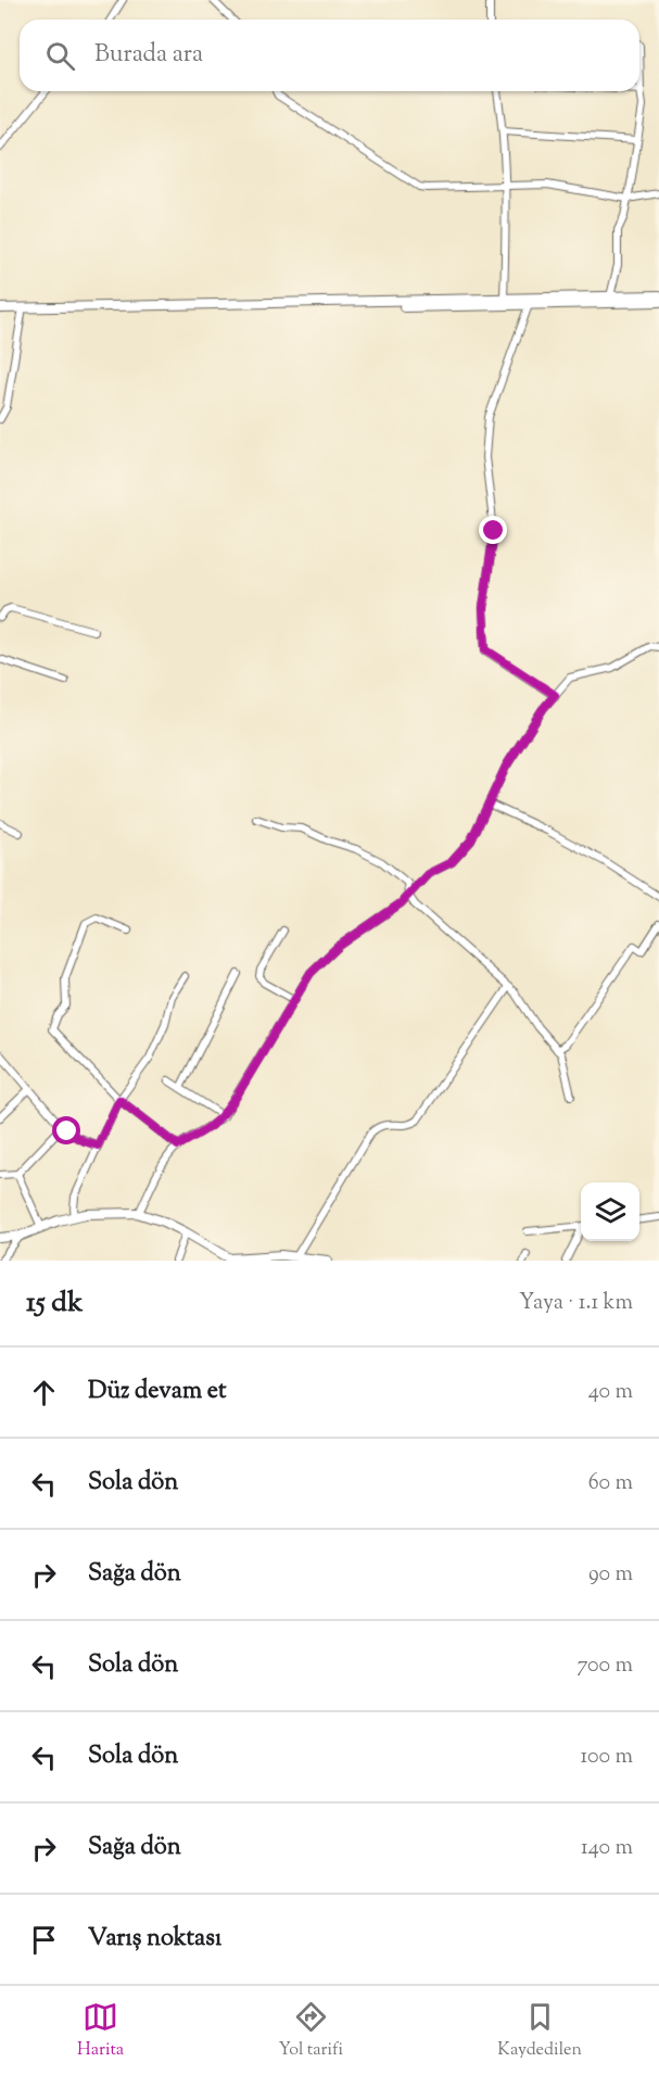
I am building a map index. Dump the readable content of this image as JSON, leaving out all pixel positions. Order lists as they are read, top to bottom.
{
  "page": {
    "search": "Burada ara",
    "heading": ["15 dk", "Yaya · 1.1 km"],
    "list": [
      ["Düz devam et", "40 m"],
      ["Sola dön", "60 m"],
      ["Sağa dön", "90 m"],
      ["Sola dön", "700 m"],
      ["Sola dön", "100 m"],
      ["Sağa dön", "140 m"],
      "Varış noktası"
    ],
    "nav": ["Harita", "Yol tarifi", "Kaydedilen"]
  }
}
